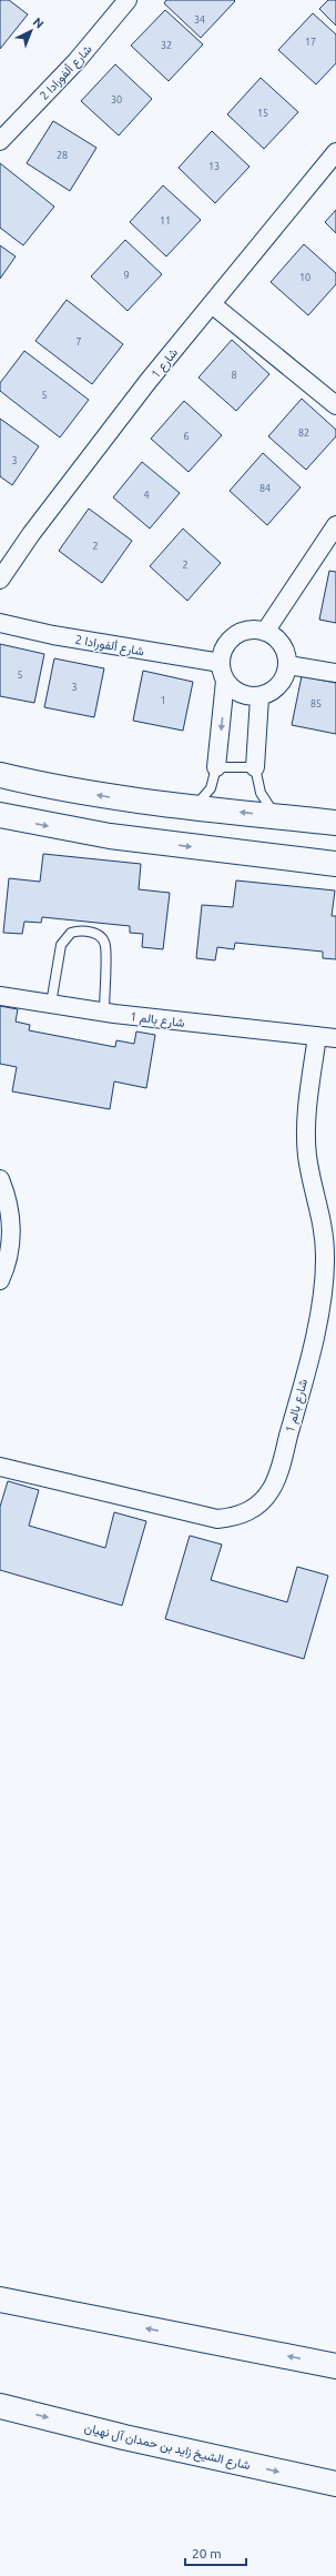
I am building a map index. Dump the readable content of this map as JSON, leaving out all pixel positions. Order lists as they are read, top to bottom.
{
  "streets": {
    "main road": ["شارع الشيخ زايد بن حمدان آل نهيان"],
    "street": ["شارع ألفورادا 2", "شارع 1", "شارع بالم 1"]
  },
  "house_numbers": [
    "34",
    "17",
    "32",
    "30",
    "15",
    "28",
    "13",
    "11",
    "9",
    "10",
    "7",
    "8",
    "5",
    "82",
    "6",
    "3",
    "84",
    "4",
    "2",
    "2",
    "5",
    "3",
    "1",
    "85"
  ],
  "scale_bar": "20 m",
  "north": "top right"
}
